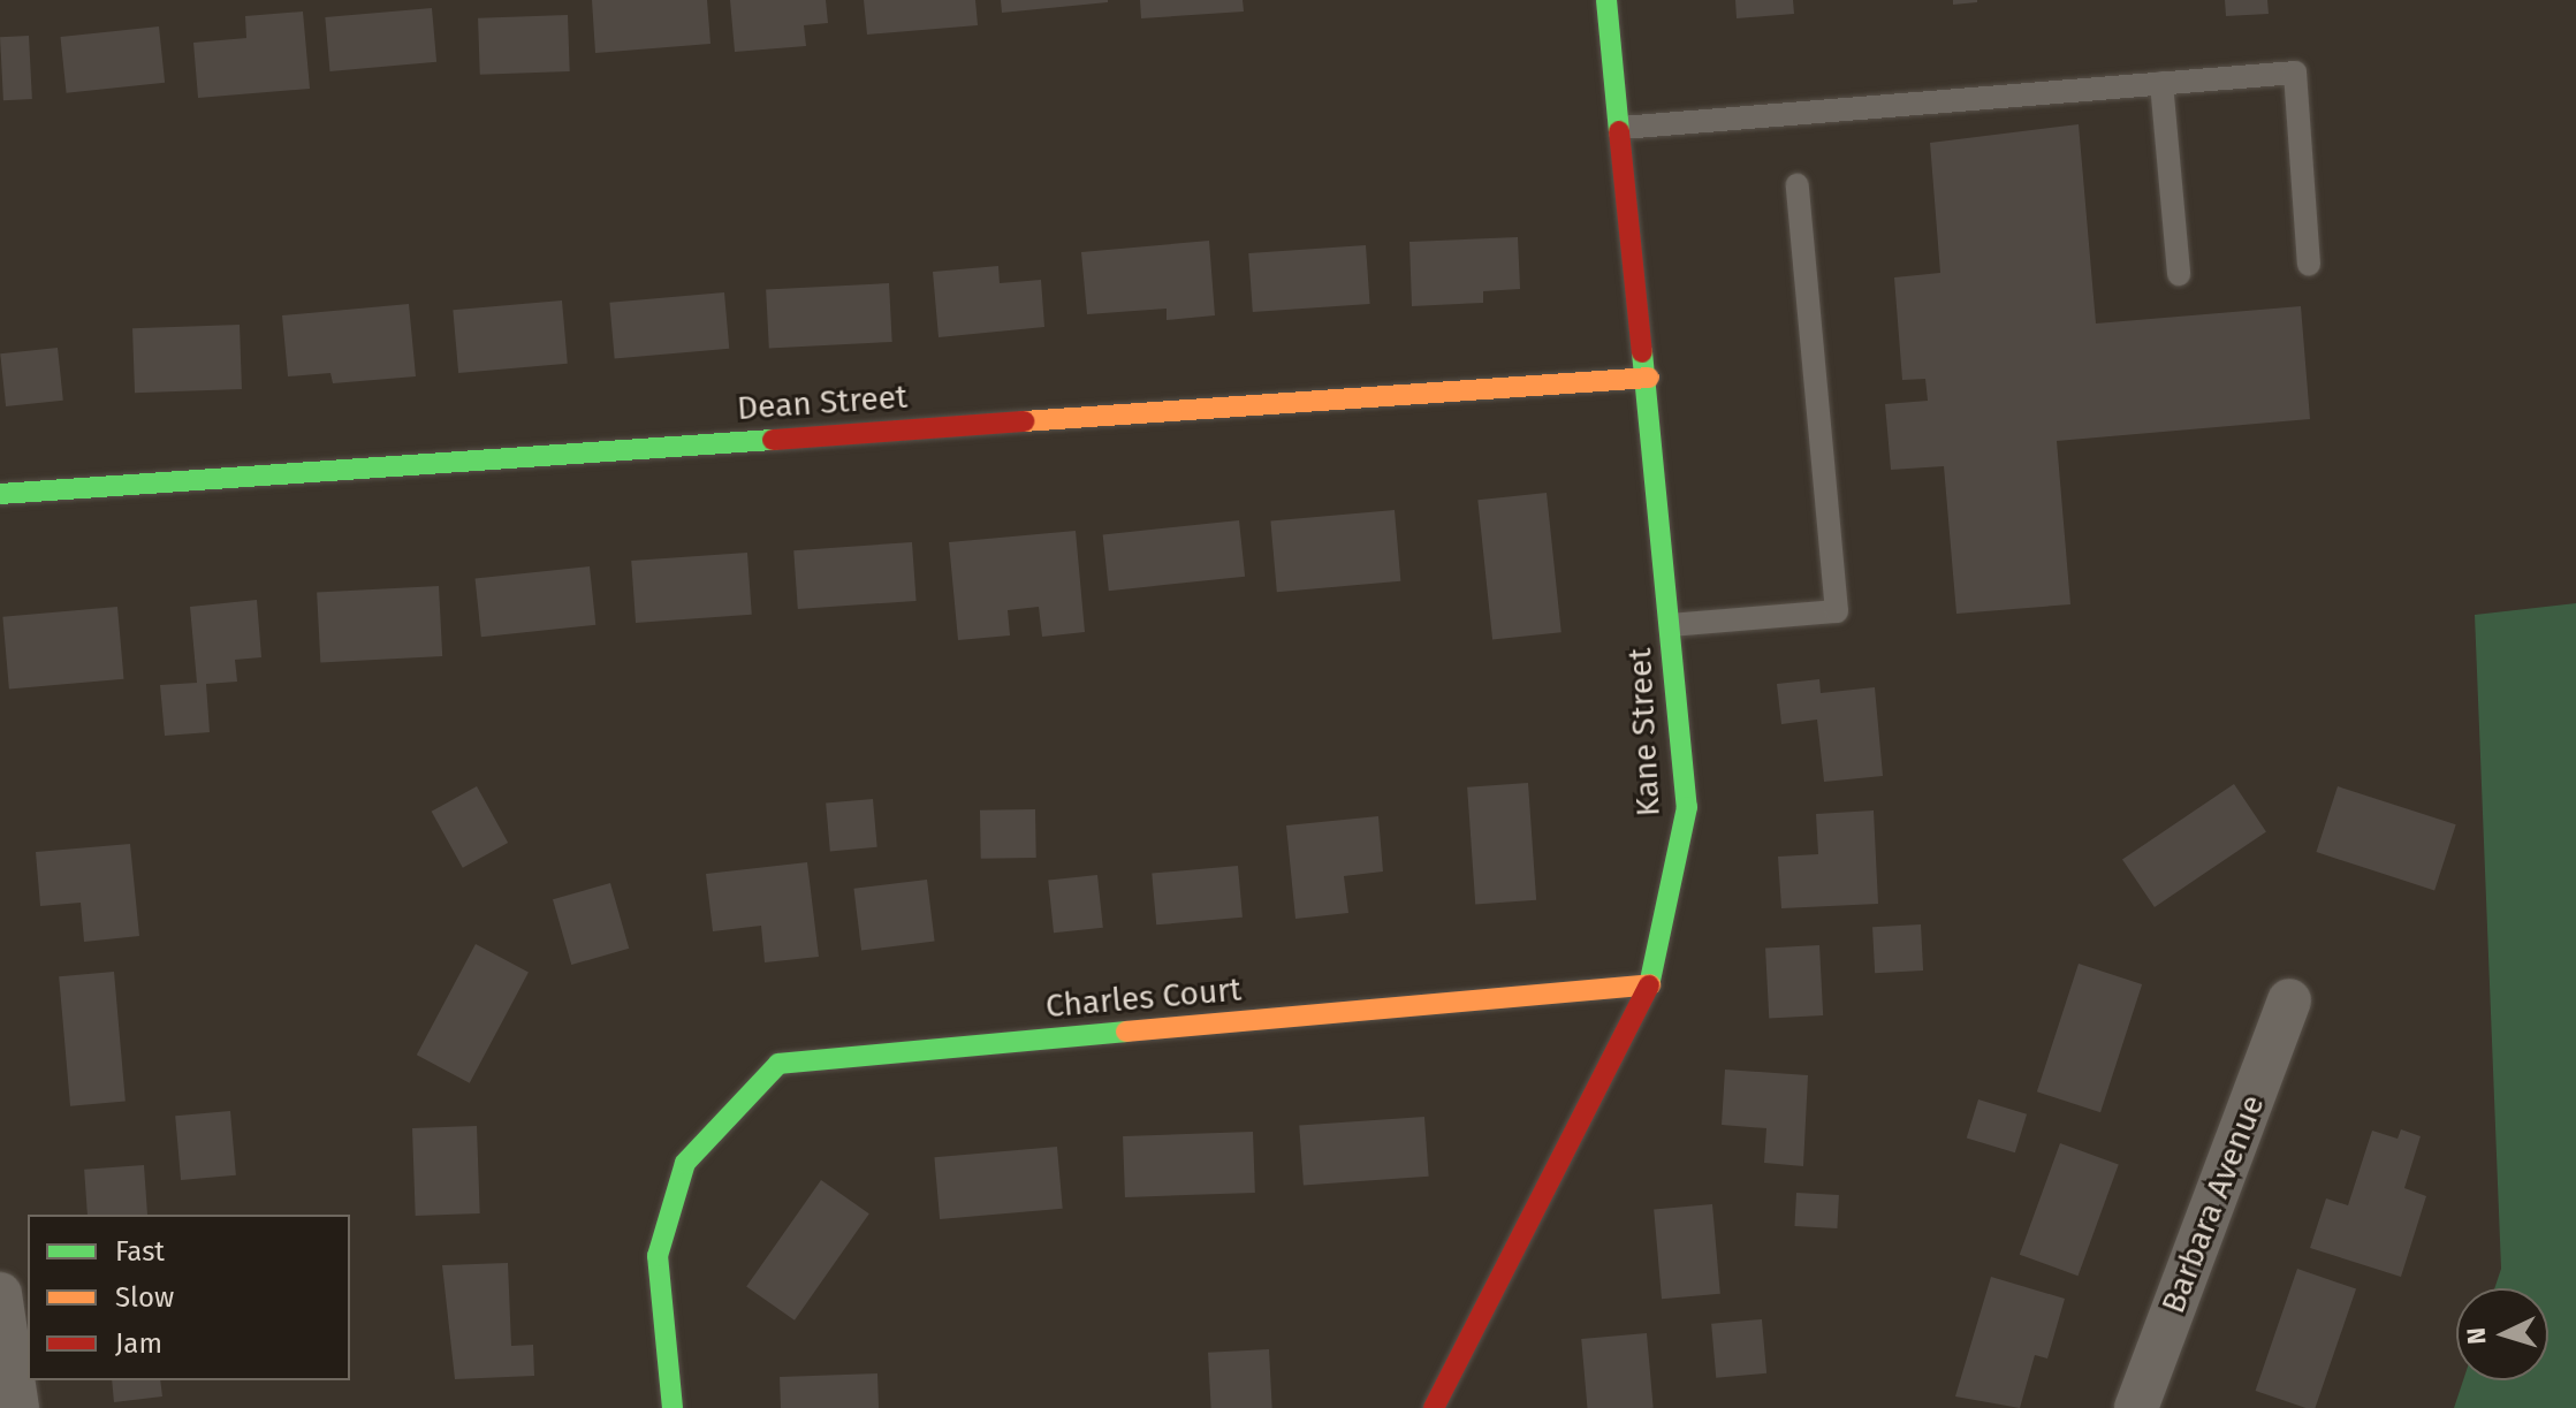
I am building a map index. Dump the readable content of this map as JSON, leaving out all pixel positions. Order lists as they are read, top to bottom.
{
  "streets": {
    "street": [
      "Dean Street",
      "Kane Street",
      "Charles Court",
      "Barbara Avenue"
    ]
  },
  "crossings": [
    ["Dean Street", "Kane Street"],
    ["Kane Street", "Charles Court"]
  ],
  "legend": ["Fast", "Slow", "Jam"],
  "north": "left"
}
